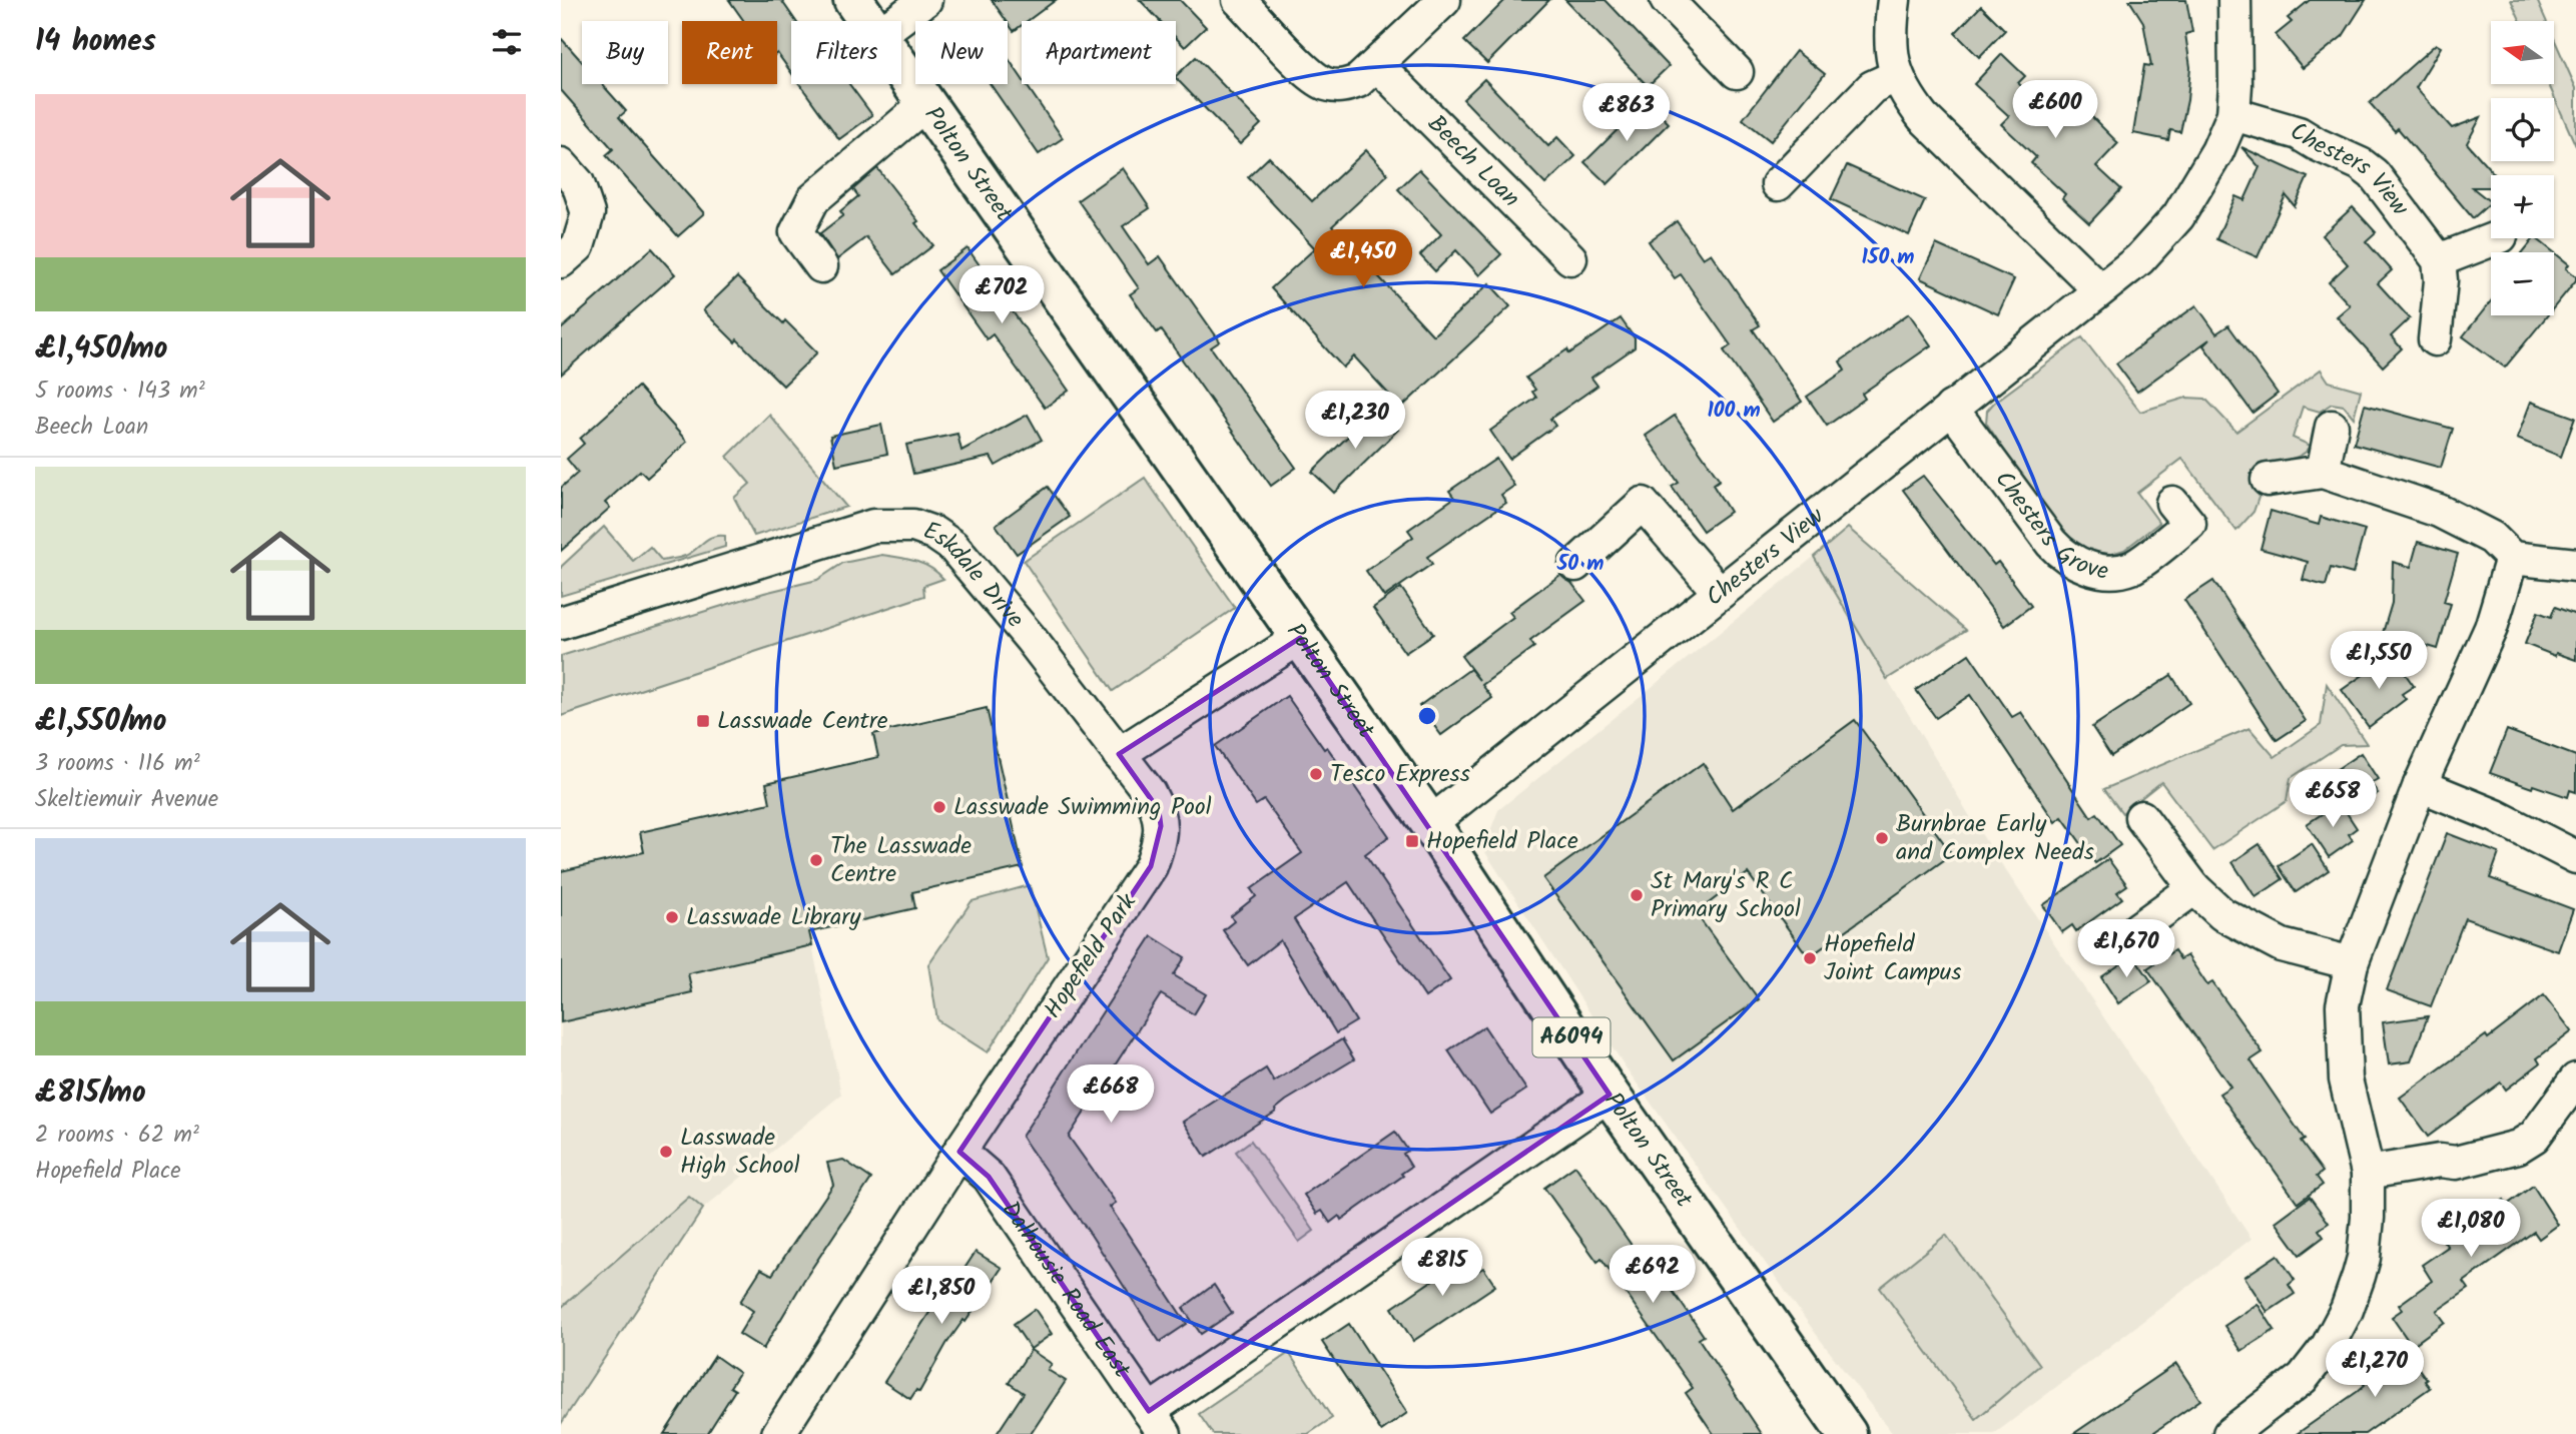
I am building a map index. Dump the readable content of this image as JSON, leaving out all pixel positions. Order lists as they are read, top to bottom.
{
  "streets": {
    "main road": ["Polton Street", "A6094"],
    "street": [
      "Beech Loan",
      "Chesters View",
      "Chesters Grove",
      "Eskdale Drive",
      "Hopefield Park",
      "Dalhousie Road East"
    ]
  },
  "crossings": [
    ["Polton Street", "Chesters View"],
    ["Chesters View", "Chesters Grove"],
    ["Eskdale Drive", "Hopefield Park"],
    ["Hopefield Park", "Dalhousie Road East"]
  ],
  "places": {
    "transit": ["Lasswade Centre", "Hopefield Place"],
    "other": [
      "Tesco Express",
      "Lasswade Swimming Pool",
      "Burnbrae Early and Complex Needs",
      "The Lasswade Centre",
      "St Mary's R C Primary School",
      "Lasswade Library",
      "Hopefield Joint Campus",
      "Lasswade High School"
    ]
  },
  "north": "left",
  "page": {
    "heading": "14 homes",
    "map_buttons": ["+", "−"],
    "chip": [
      "Buy",
      "Rent",
      "Filters",
      "New",
      "Apartment"
    ],
    "price": [
      "£600",
      "£863",
      "£1,450",
      "£702",
      "£1,230",
      "£1,550",
      "£658",
      "£1,670",
      "£668",
      "£1,080",
      "£815",
      "£692",
      "£1,850",
      "£1,270"
    ],
    "list": [
      {
        "name": "£1,450/mo",
        "note": "5 rooms · 143 m² · Beech Loan"
      },
      {
        "name": "£1,550/mo",
        "note": "3 rooms · 116 m² · Skeltiemuir Avenue"
      },
      {
        "name": "£815/mo",
        "note": "2 rooms · 62 m² · Hopefield Place"
      }
    ]
  },
  "rings": ["150 m", "100 m", "50 m"]
}
